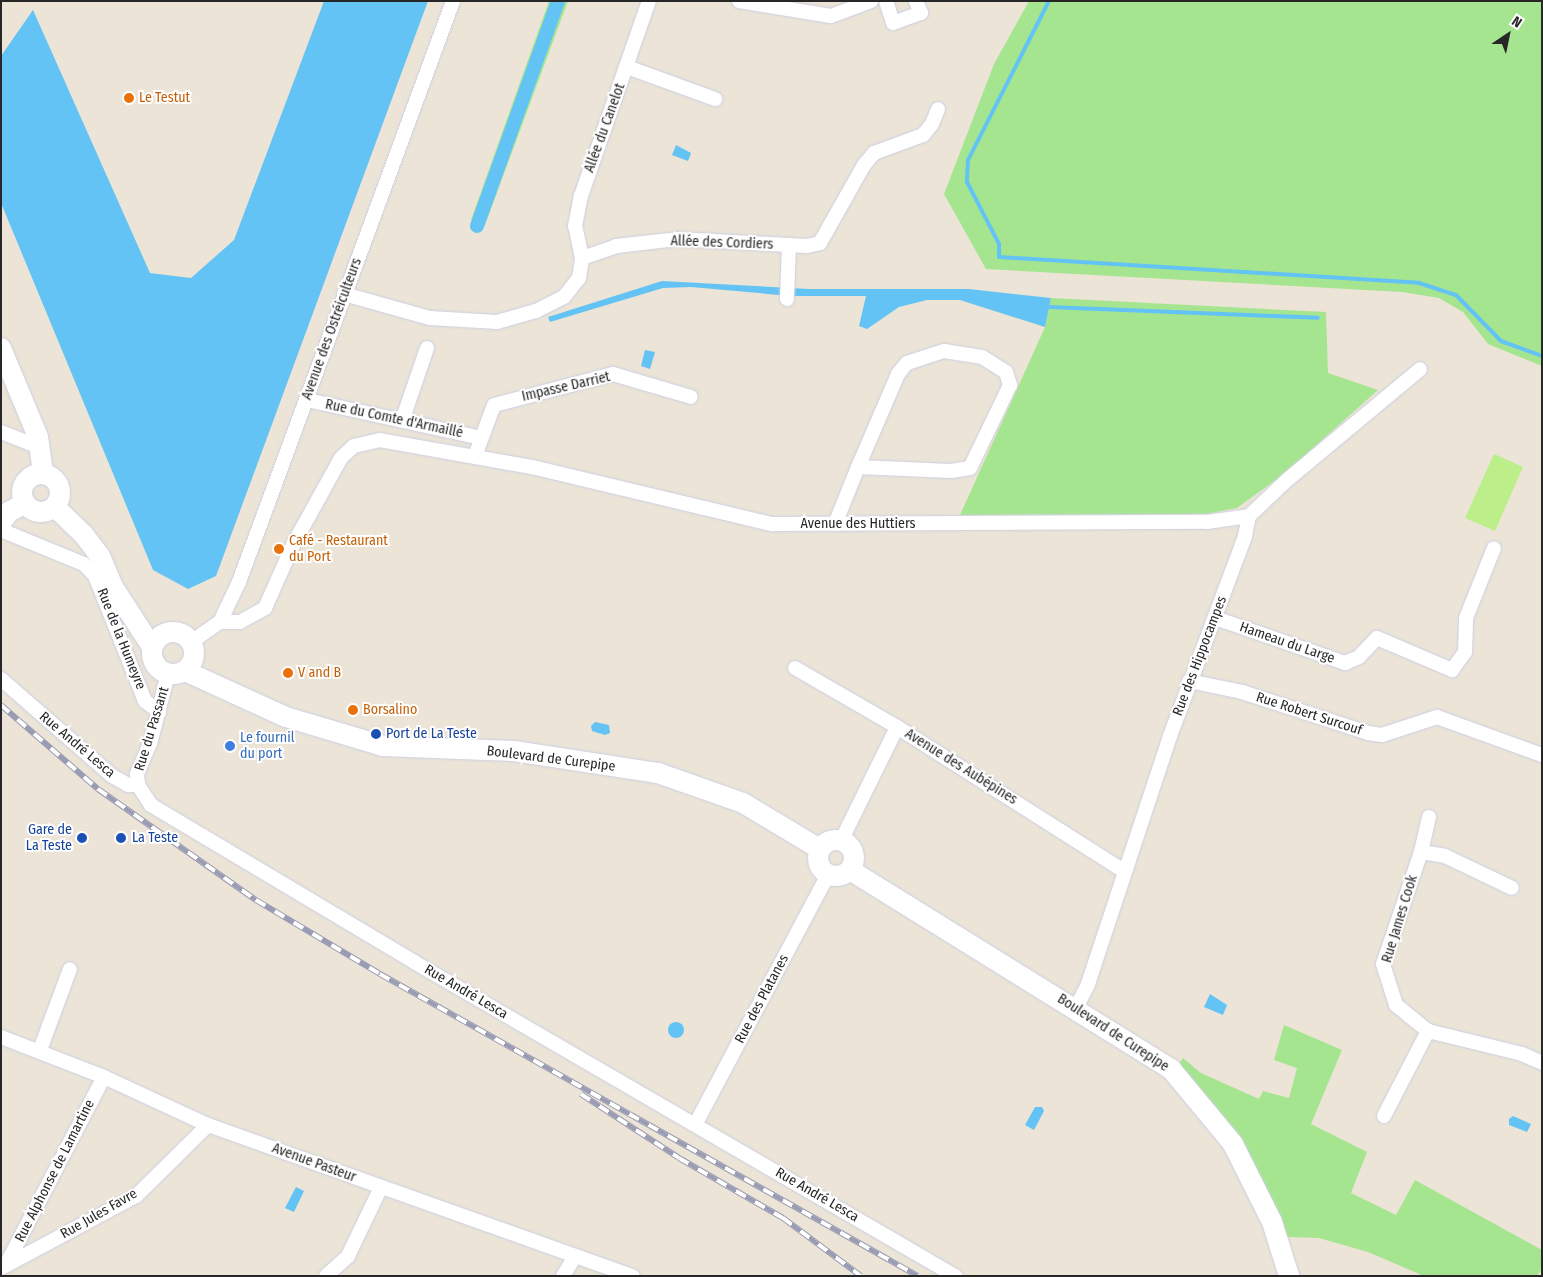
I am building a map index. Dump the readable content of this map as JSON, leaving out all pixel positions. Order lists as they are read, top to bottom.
{
  "streets": {
    "main road": ["Boulevard de Curepipe"],
    "street": [
      "Allée du Canelot",
      "Allée des Cordiers",
      "Avenue des Ostréiculteurs",
      "Impasse Darriet",
      "Rue du Comte d'Armaillé",
      "Avenue des Huttiers",
      "Rue de la Humeyre",
      "Hameau du Large",
      "Rue des Hippocampes",
      "Rue Robert Surcouf",
      "Rue du Passant",
      "Rue André Lesca",
      "Avenue des Aubépines",
      "Rue James Cook",
      "Rue des Platanes",
      "Avenue Pasteur",
      "Rue Alphonse de Lamartine",
      "Rue Jules Favre"
    ]
  },
  "crossings": [
    ["Allée du Canelot", "Allée des Cordiers"],
    ["Avenue des Ostréiculteurs", "Rue du Comte d'Armaillé"],
    ["Avenue des Ostréiculteurs", "Avenue des Huttiers"],
    ["Impasse Darriet", "Rue du Comte d'Armaillé"],
    ["Impasse Darriet", "Avenue des Huttiers"],
    ["Avenue des Huttiers", "Rue des Hippocampes"],
    ["Rue de la Humeyre", "Rue du Passant"],
    ["Hameau du Large", "Rue des Hippocampes"],
    ["Rue des Hippocampes", "Rue Robert Surcouf"],
    ["Rue des Hippocampes", "Boulevard de Curepipe"],
    ["Rue des Hippocampes", "Avenue des Aubépines"],
    ["Rue du Passant", "Rue André Lesca"],
    ["Rue du Passant", "Boulevard de Curepipe"],
    ["Rue André Lesca", "Rue des Platanes"],
    ["Boulevard de Curepipe", "Rue des Platanes"],
    ["Avenue Pasteur", "Rue Alphonse de Lamartine"],
    ["Avenue Pasteur", "Rue Jules Favre"],
    ["Rue Alphonse de Lamartine", "Rue Jules Favre"]
  ],
  "places": [
    "Le Testut",
    "Café - Restaurant du Port",
    "V and B",
    "Borsalino",
    "Port de La Teste",
    "Le fournil du port",
    "Gare de La Teste",
    "La Teste"
  ],
  "north": "top right"
}
